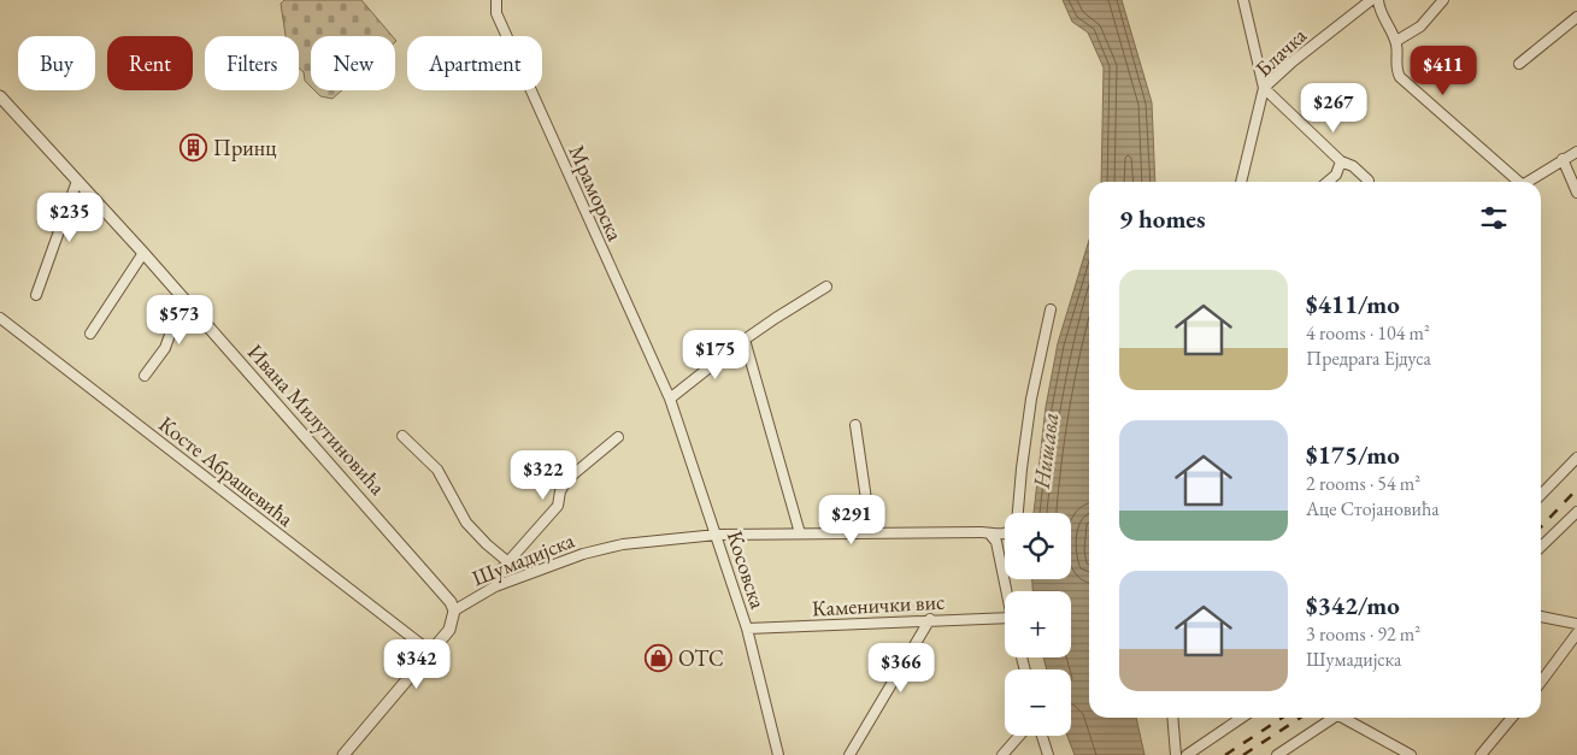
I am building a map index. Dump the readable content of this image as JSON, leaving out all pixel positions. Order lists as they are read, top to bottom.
{
  "streets": {
    "street": [
      "Блачка",
      "Мраморска",
      "Ивана Милутиновића",
      "Косте Абрашевића",
      "Шумадијска",
      "Косовска",
      "Каменички вис"
    ]
  },
  "crossings": [
    ["Мраморска", "Косовска"],
    ["Ивана Милутиновића", "Шумадијска"],
    ["Косте Абрашевића", "Шумадијска"],
    ["Шумадијска", "Косовска"],
    ["Косовска", "Каменички вис"]
  ],
  "water": ["Нишава"],
  "places": {
    "building": ["Принц"],
    "shop": ["OTC"]
  },
  "page": {
    "chip": [
      "Buy",
      "Rent",
      "Filters",
      "New",
      "Apartment"
    ],
    "price": [
      "$411",
      "$267",
      "$235",
      "$573",
      "$175",
      "$322",
      "$291",
      "$342",
      "$366"
    ],
    "heading": "9 homes",
    "list": [
      {
        "name": "$411/mo",
        "note": "4 rooms · 104 m² · Предрага Ејдуса"
      },
      {
        "name": "$175/mo",
        "note": "2 rooms · 54 m² · Аце Стојановића"
      },
      {
        "name": "$342/mo",
        "note": "3 rooms · 92 m² · Шумадијска"
      }
    ],
    "map_buttons": ["+", "−"]
  }
}
